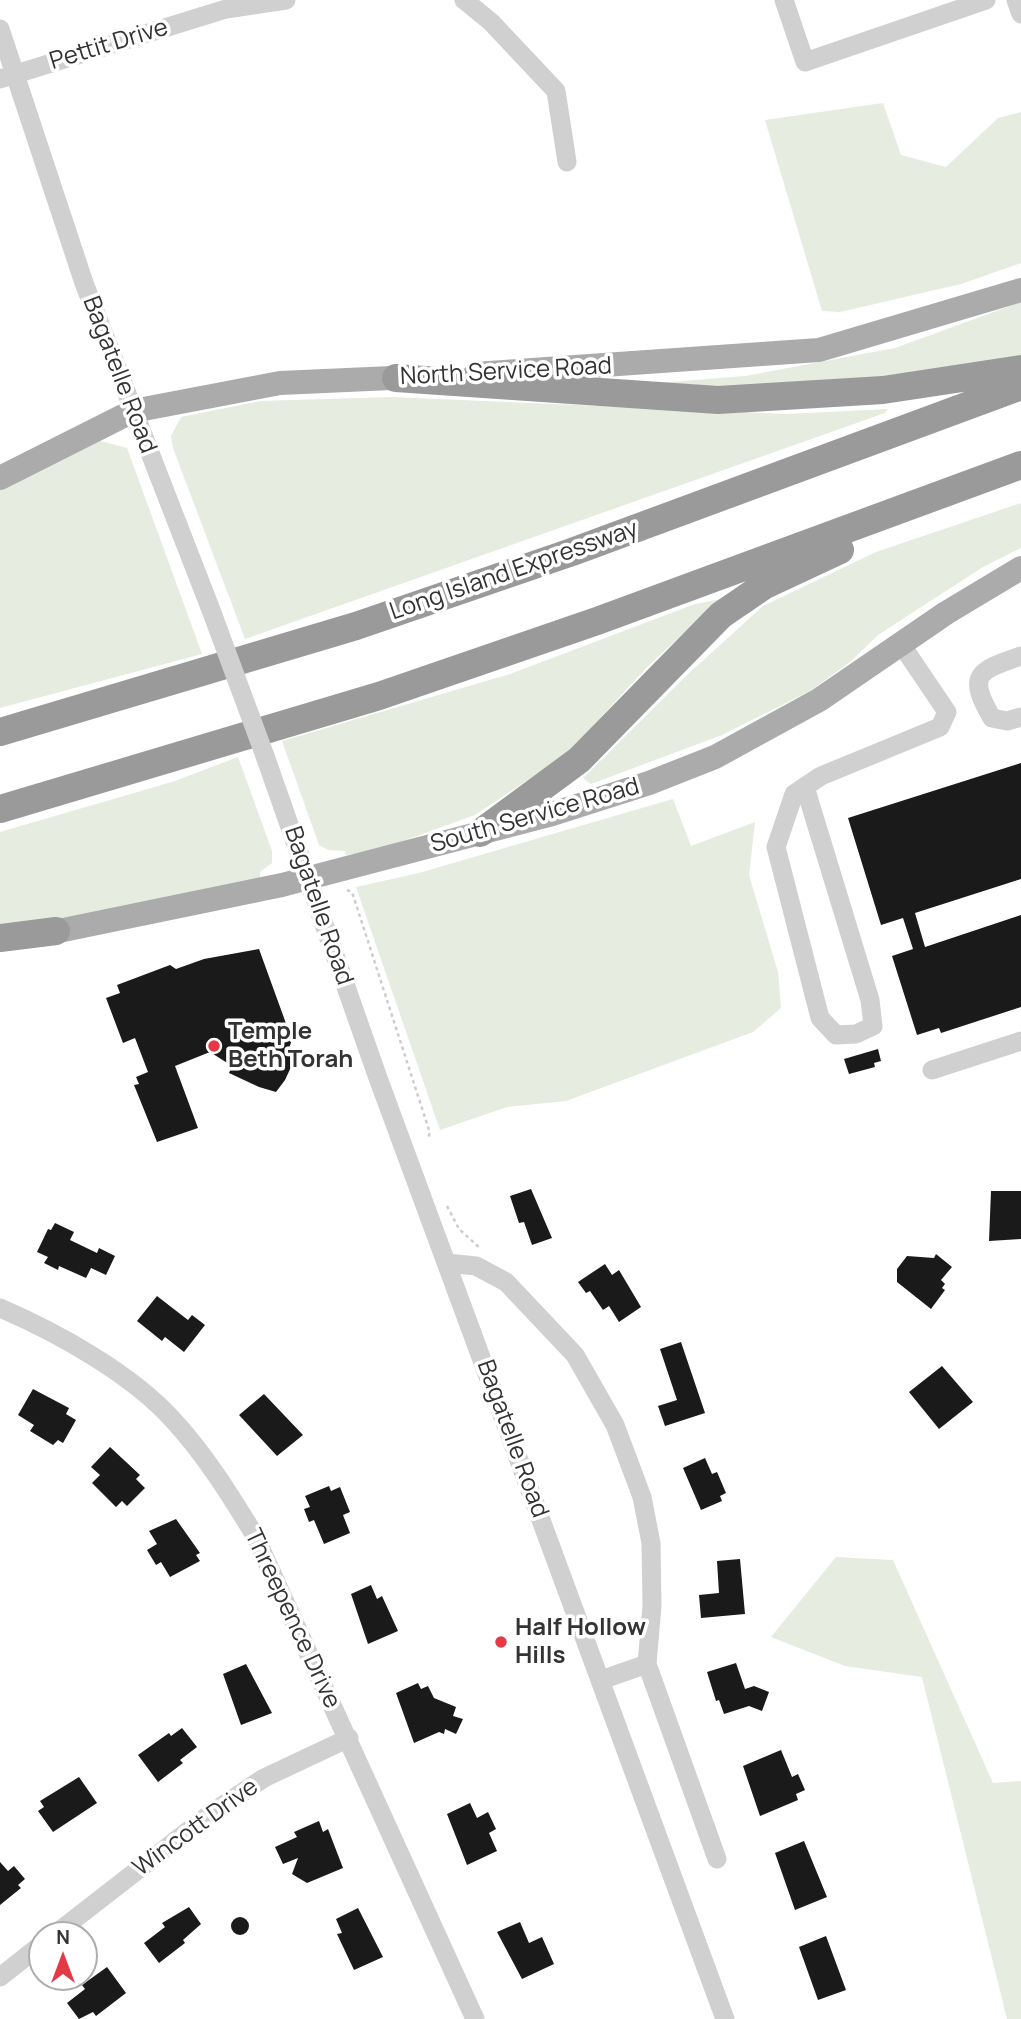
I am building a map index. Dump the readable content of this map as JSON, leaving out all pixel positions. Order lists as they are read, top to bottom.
{
  "streets": {
    "highway": ["Long Island Expressway"],
    "main road": ["North Service Road", "South Service Road"],
    "street": [
      "Pettit Drive",
      "Bagatelle Road",
      "Threepence Drive",
      "Wincott Drive"
    ]
  },
  "crossings": [
    ["Pettit Drive", "Bagatelle Road"],
    ["North Service Road", "Bagatelle Road"],
    ["Bagatelle Road", "South Service Road"],
    ["Threepence Drive", "Wincott Drive"]
  ],
  "places": ["Temple Beth Torah", "Half Hollow Hills"],
  "north": "top"
}
